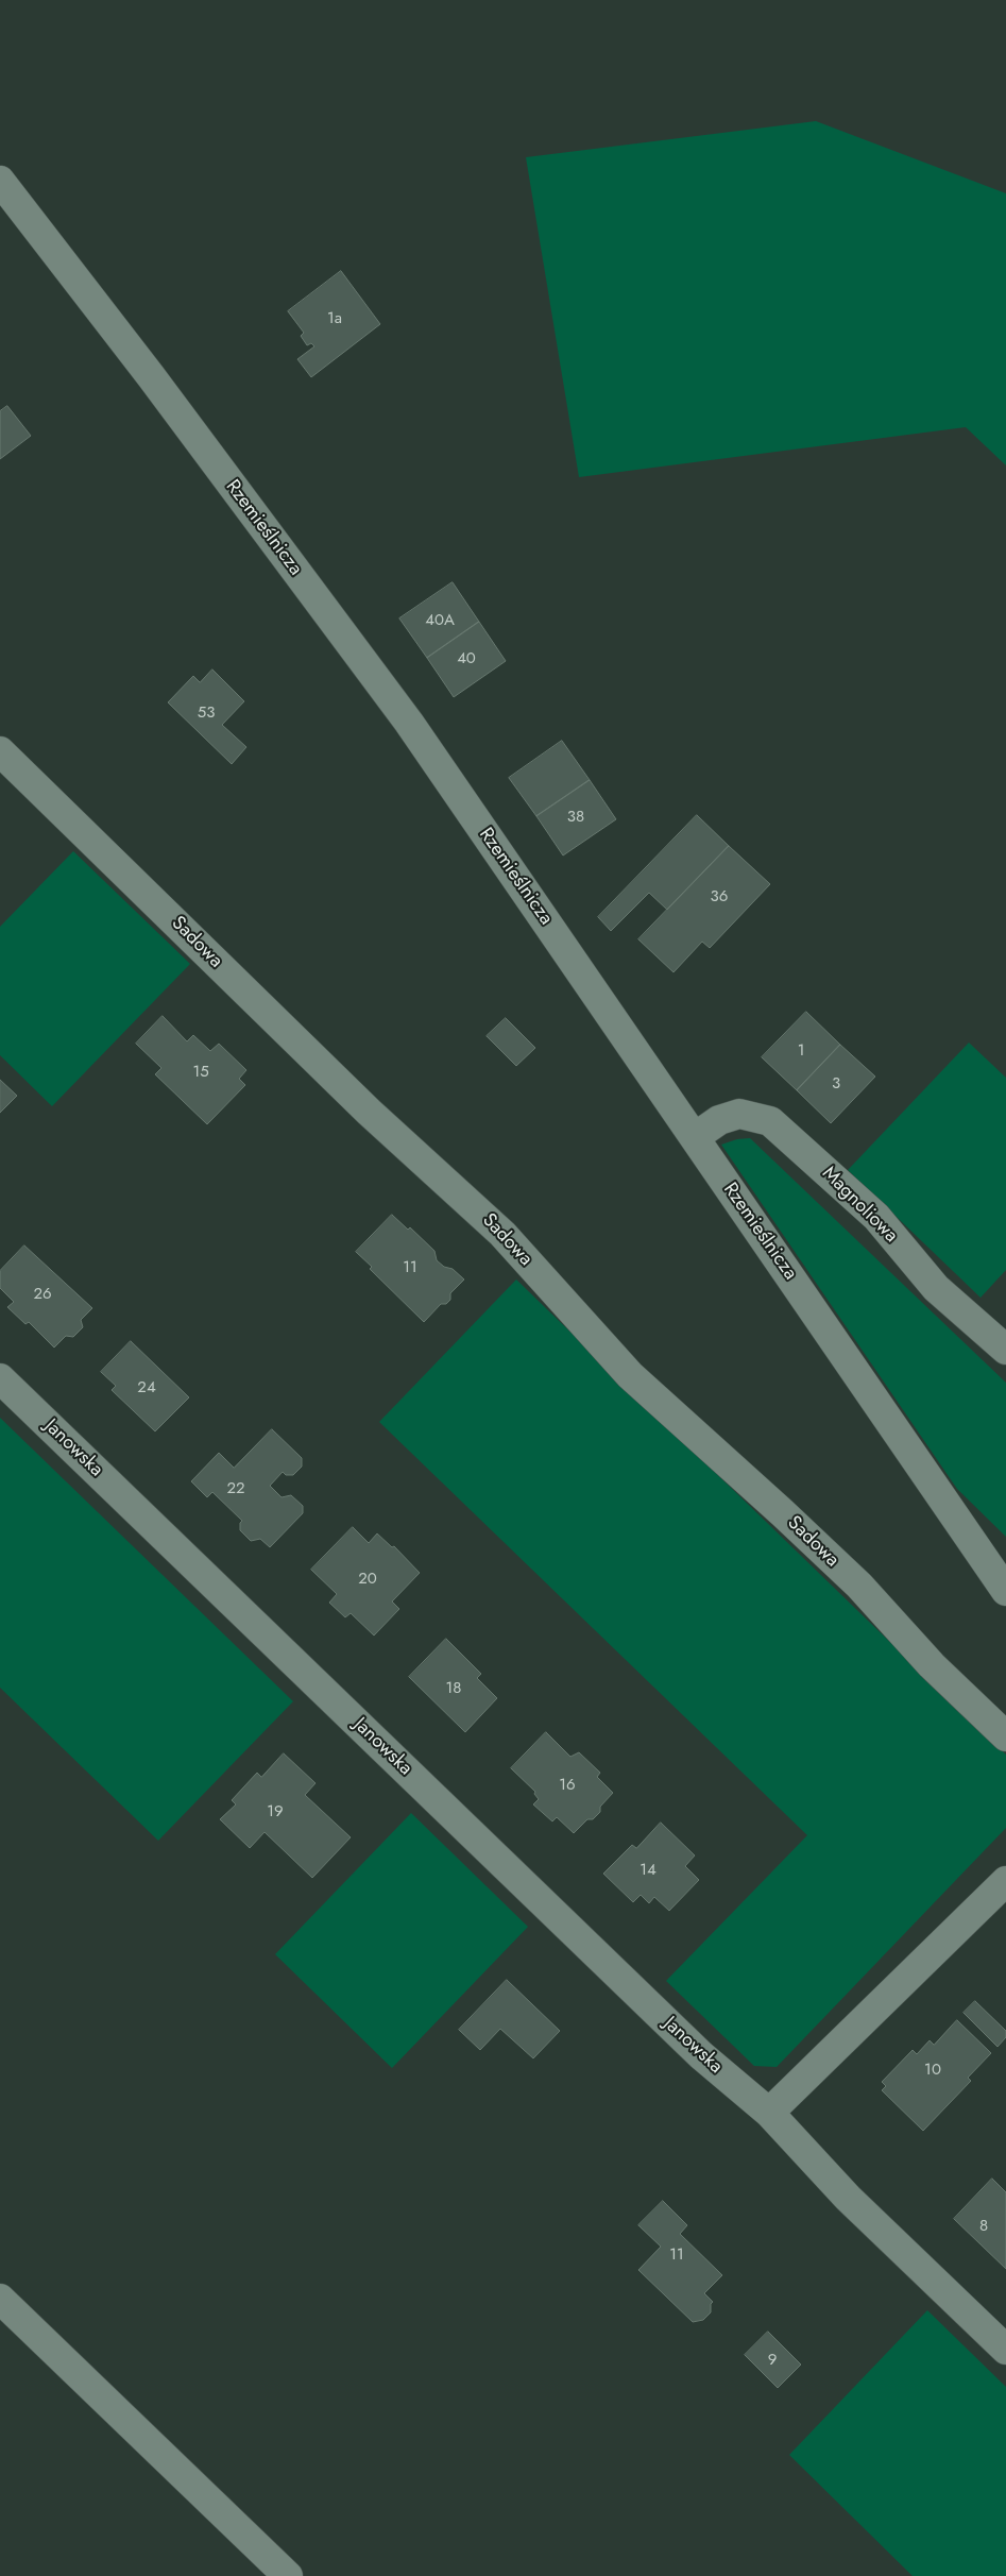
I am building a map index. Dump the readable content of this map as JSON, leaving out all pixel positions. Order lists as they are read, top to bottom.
{
  "streets": {
    "street": [
      "Rzemieślnicza",
      "Sadowa",
      "Magnoliowa",
      "Janowska"
    ]
  },
  "crossings": [
    ["Rzemieślnicza", "Magnoliowa"]
  ],
  "house_numbers": [
    "1a",
    "40A",
    "40",
    "53",
    "38",
    "36",
    "1",
    "15",
    "3",
    "11",
    "26",
    "24",
    "22",
    "20",
    "18",
    "16",
    "19",
    "14",
    "10",
    "8",
    "11",
    "9"
  ]
}
